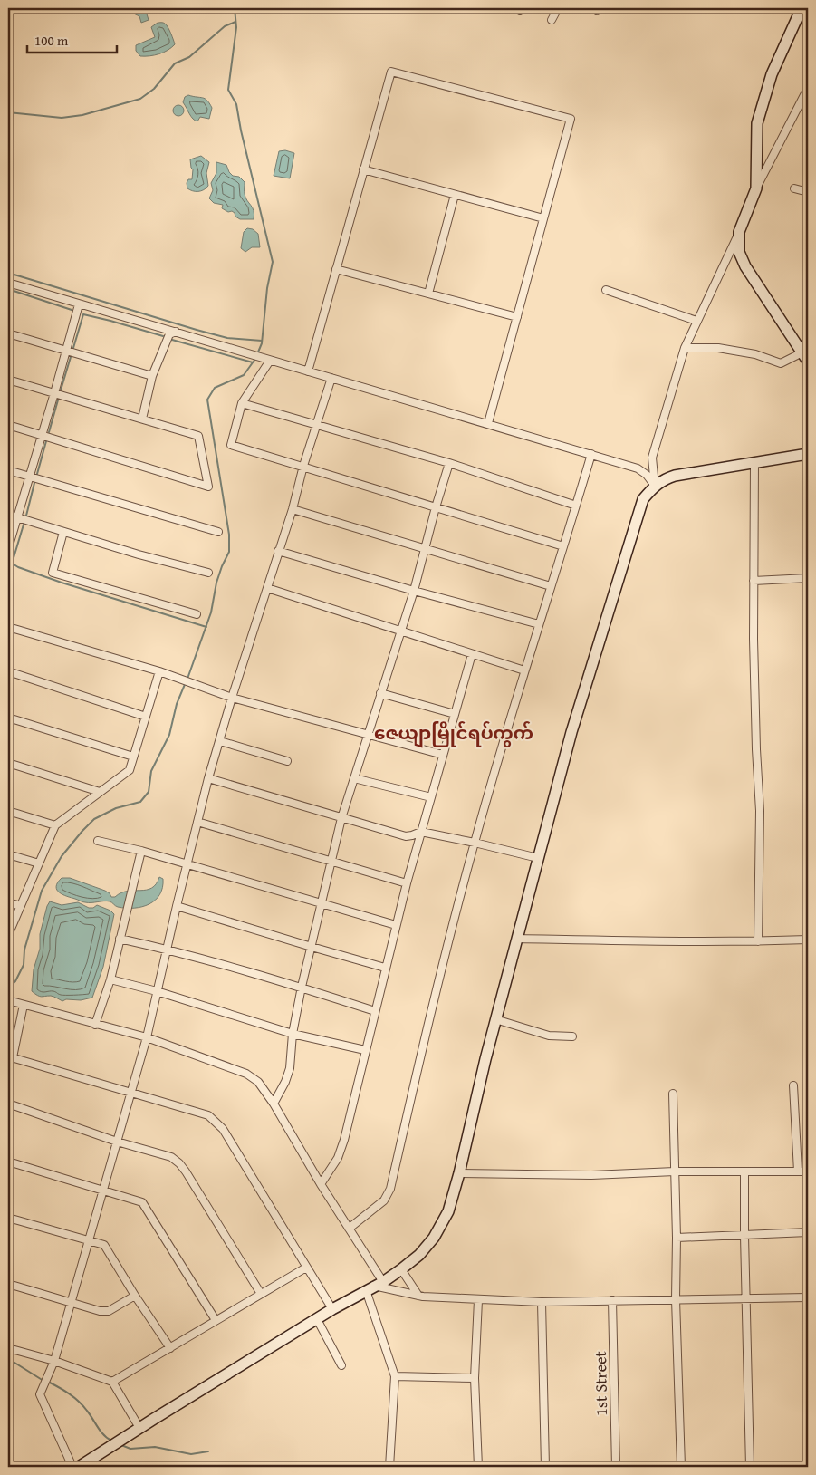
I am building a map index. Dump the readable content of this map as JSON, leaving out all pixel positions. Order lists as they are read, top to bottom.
{
  "streets": {
    "street": ["1st Street"]
  },
  "districts": ["ဇေယျာမြိုင်ရပ်ကွက်"],
  "scale_bar": "100 m"
}
